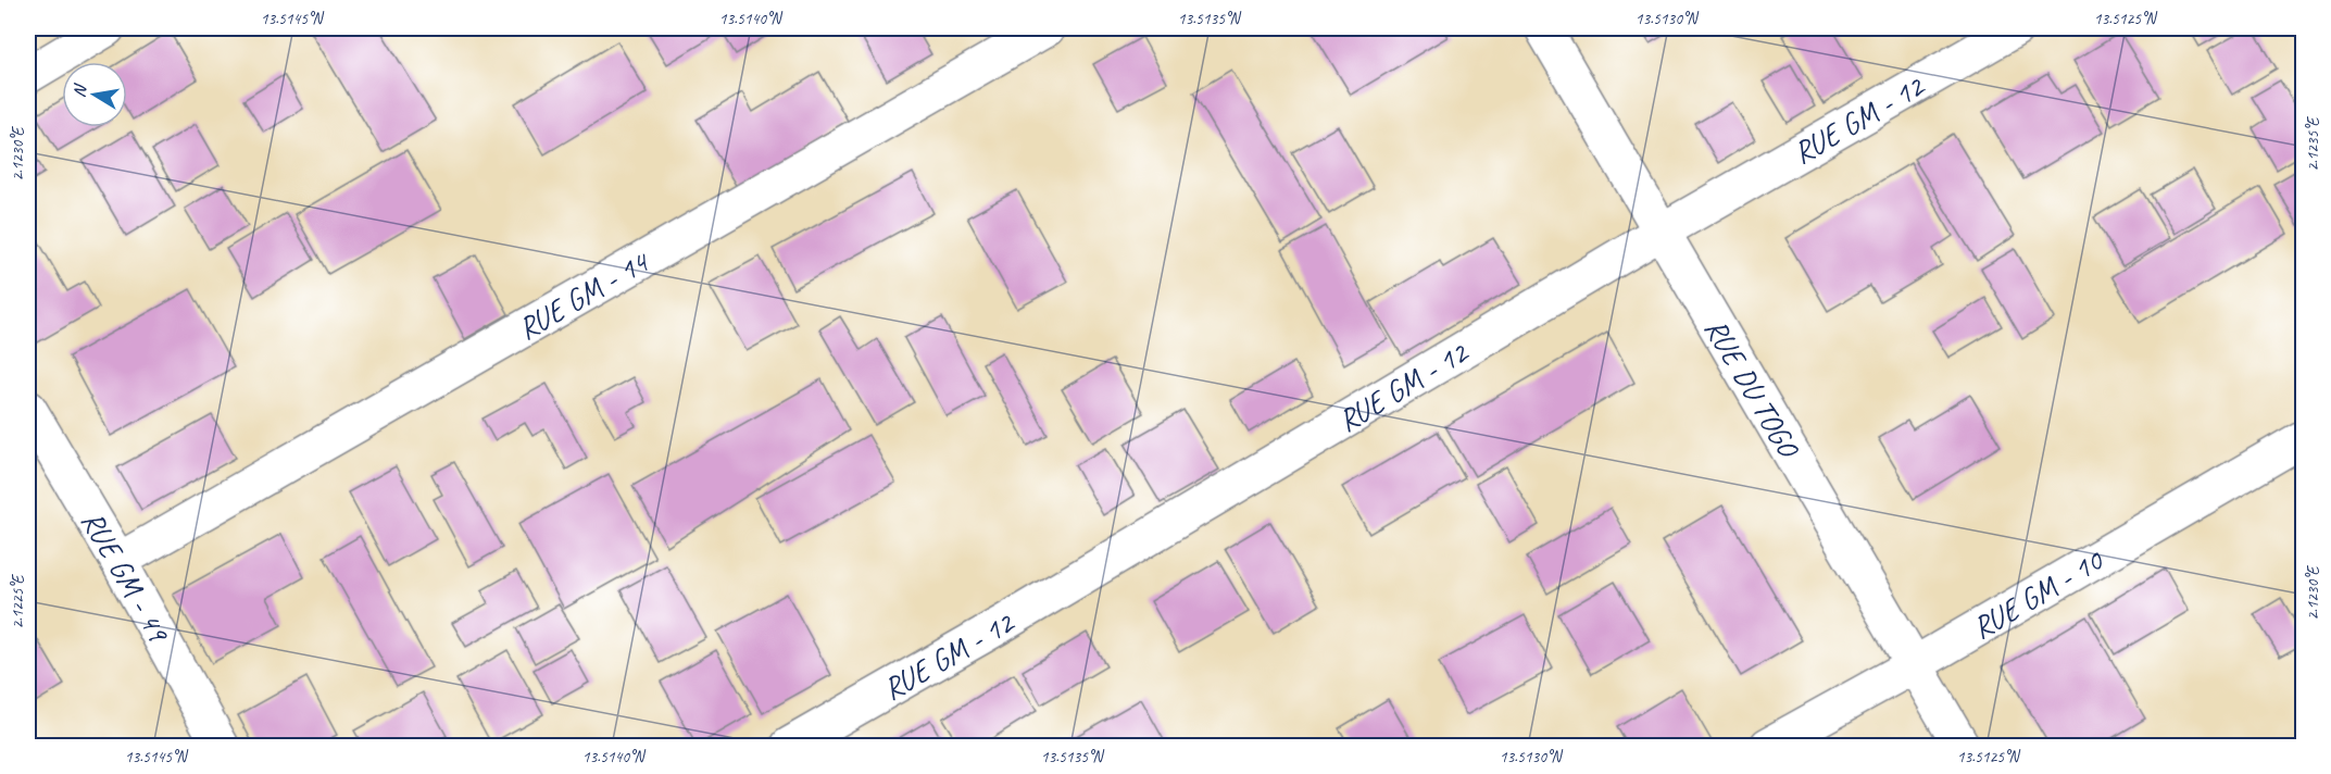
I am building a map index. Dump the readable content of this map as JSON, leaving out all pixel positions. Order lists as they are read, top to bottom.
{
  "streets": {
    "street": [
      "RUE GM - 12",
      "RUE GM - 14",
      "RUE DU TOGO",
      "RUE GM - 49",
      "RUE GM - 10"
    ]
  },
  "crossings": [
    ["RUE GM - 12", "RUE DU TOGO"],
    ["RUE GM - 14", "RUE GM - 49"],
    ["RUE DU TOGO", "RUE GM - 10"]
  ],
  "north": "left",
  "coordinates": [
    "13.5145°N",
    "13.5140°N",
    "13.5135°N",
    "13.5130°N",
    "13.5125°N",
    "2.1235°E",
    "2.1230°E",
    "2.1225°E"
  ]
}
